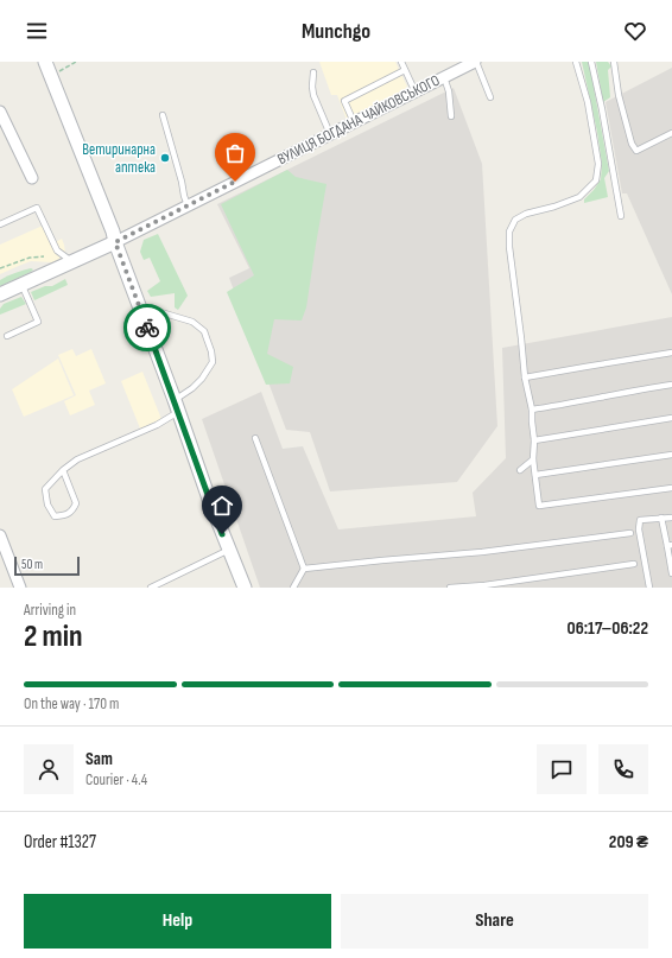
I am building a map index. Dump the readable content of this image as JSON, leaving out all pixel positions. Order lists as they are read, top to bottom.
{
  "streets": {
    "street": ["ВУЛИЦЯ БОГДАНА ЧАЙКОВСЬКОГО"]
  },
  "places": ["Ветиринарна аптека"],
  "scale_bar": "50 m",
  "page": {
    "header": "Munchgo",
    "scale": "50 m",
    "heading": ["2 min", "Arriving in", "06:17–06:22"],
    "panel": [
      "Sam",
      "Courier · 4.4",
      "Order #1327",
      "209 ₴"
    ],
    "bar": "On the way · 170 m",
    "buttons": ["Help", "Share"]
  }
}
